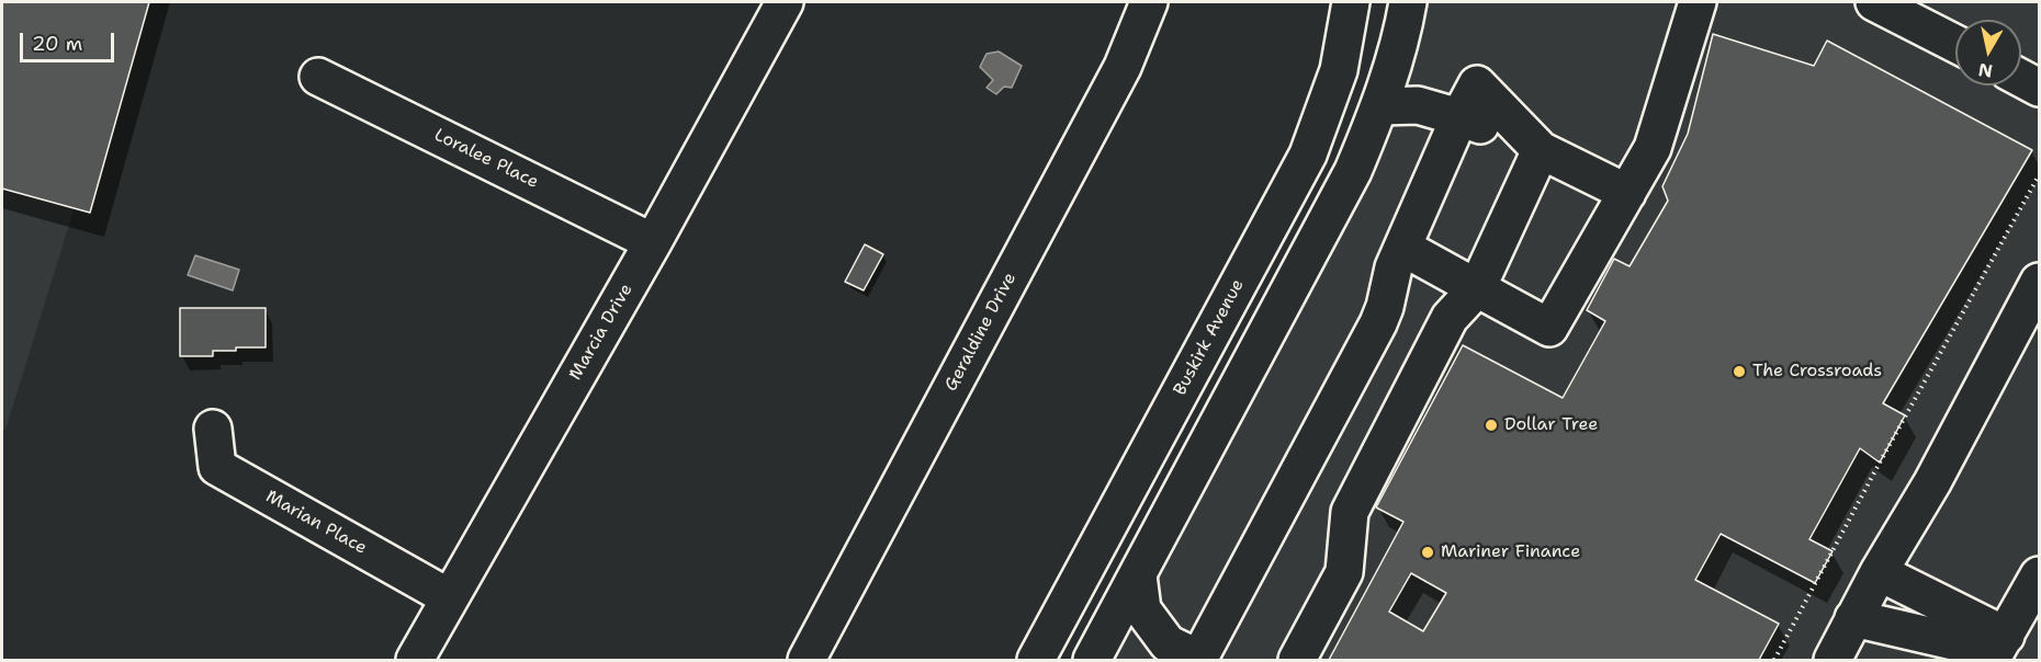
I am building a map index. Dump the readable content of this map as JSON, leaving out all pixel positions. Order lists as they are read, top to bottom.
{
  "streets": {
    "street": [
      "Loralee Place",
      "Marcia Drive",
      "Geraldine Drive",
      "Buskirk Avenue",
      "Marian Place"
    ]
  },
  "crossings": [
    ["Loralee Place", "Marcia Drive"],
    ["Marcia Drive", "Marian Place"]
  ],
  "places": ["The Crossroads", "Dollar Tree", "Mariner Finance"],
  "scale_bar": "20 m",
  "north": "bottom"
}
